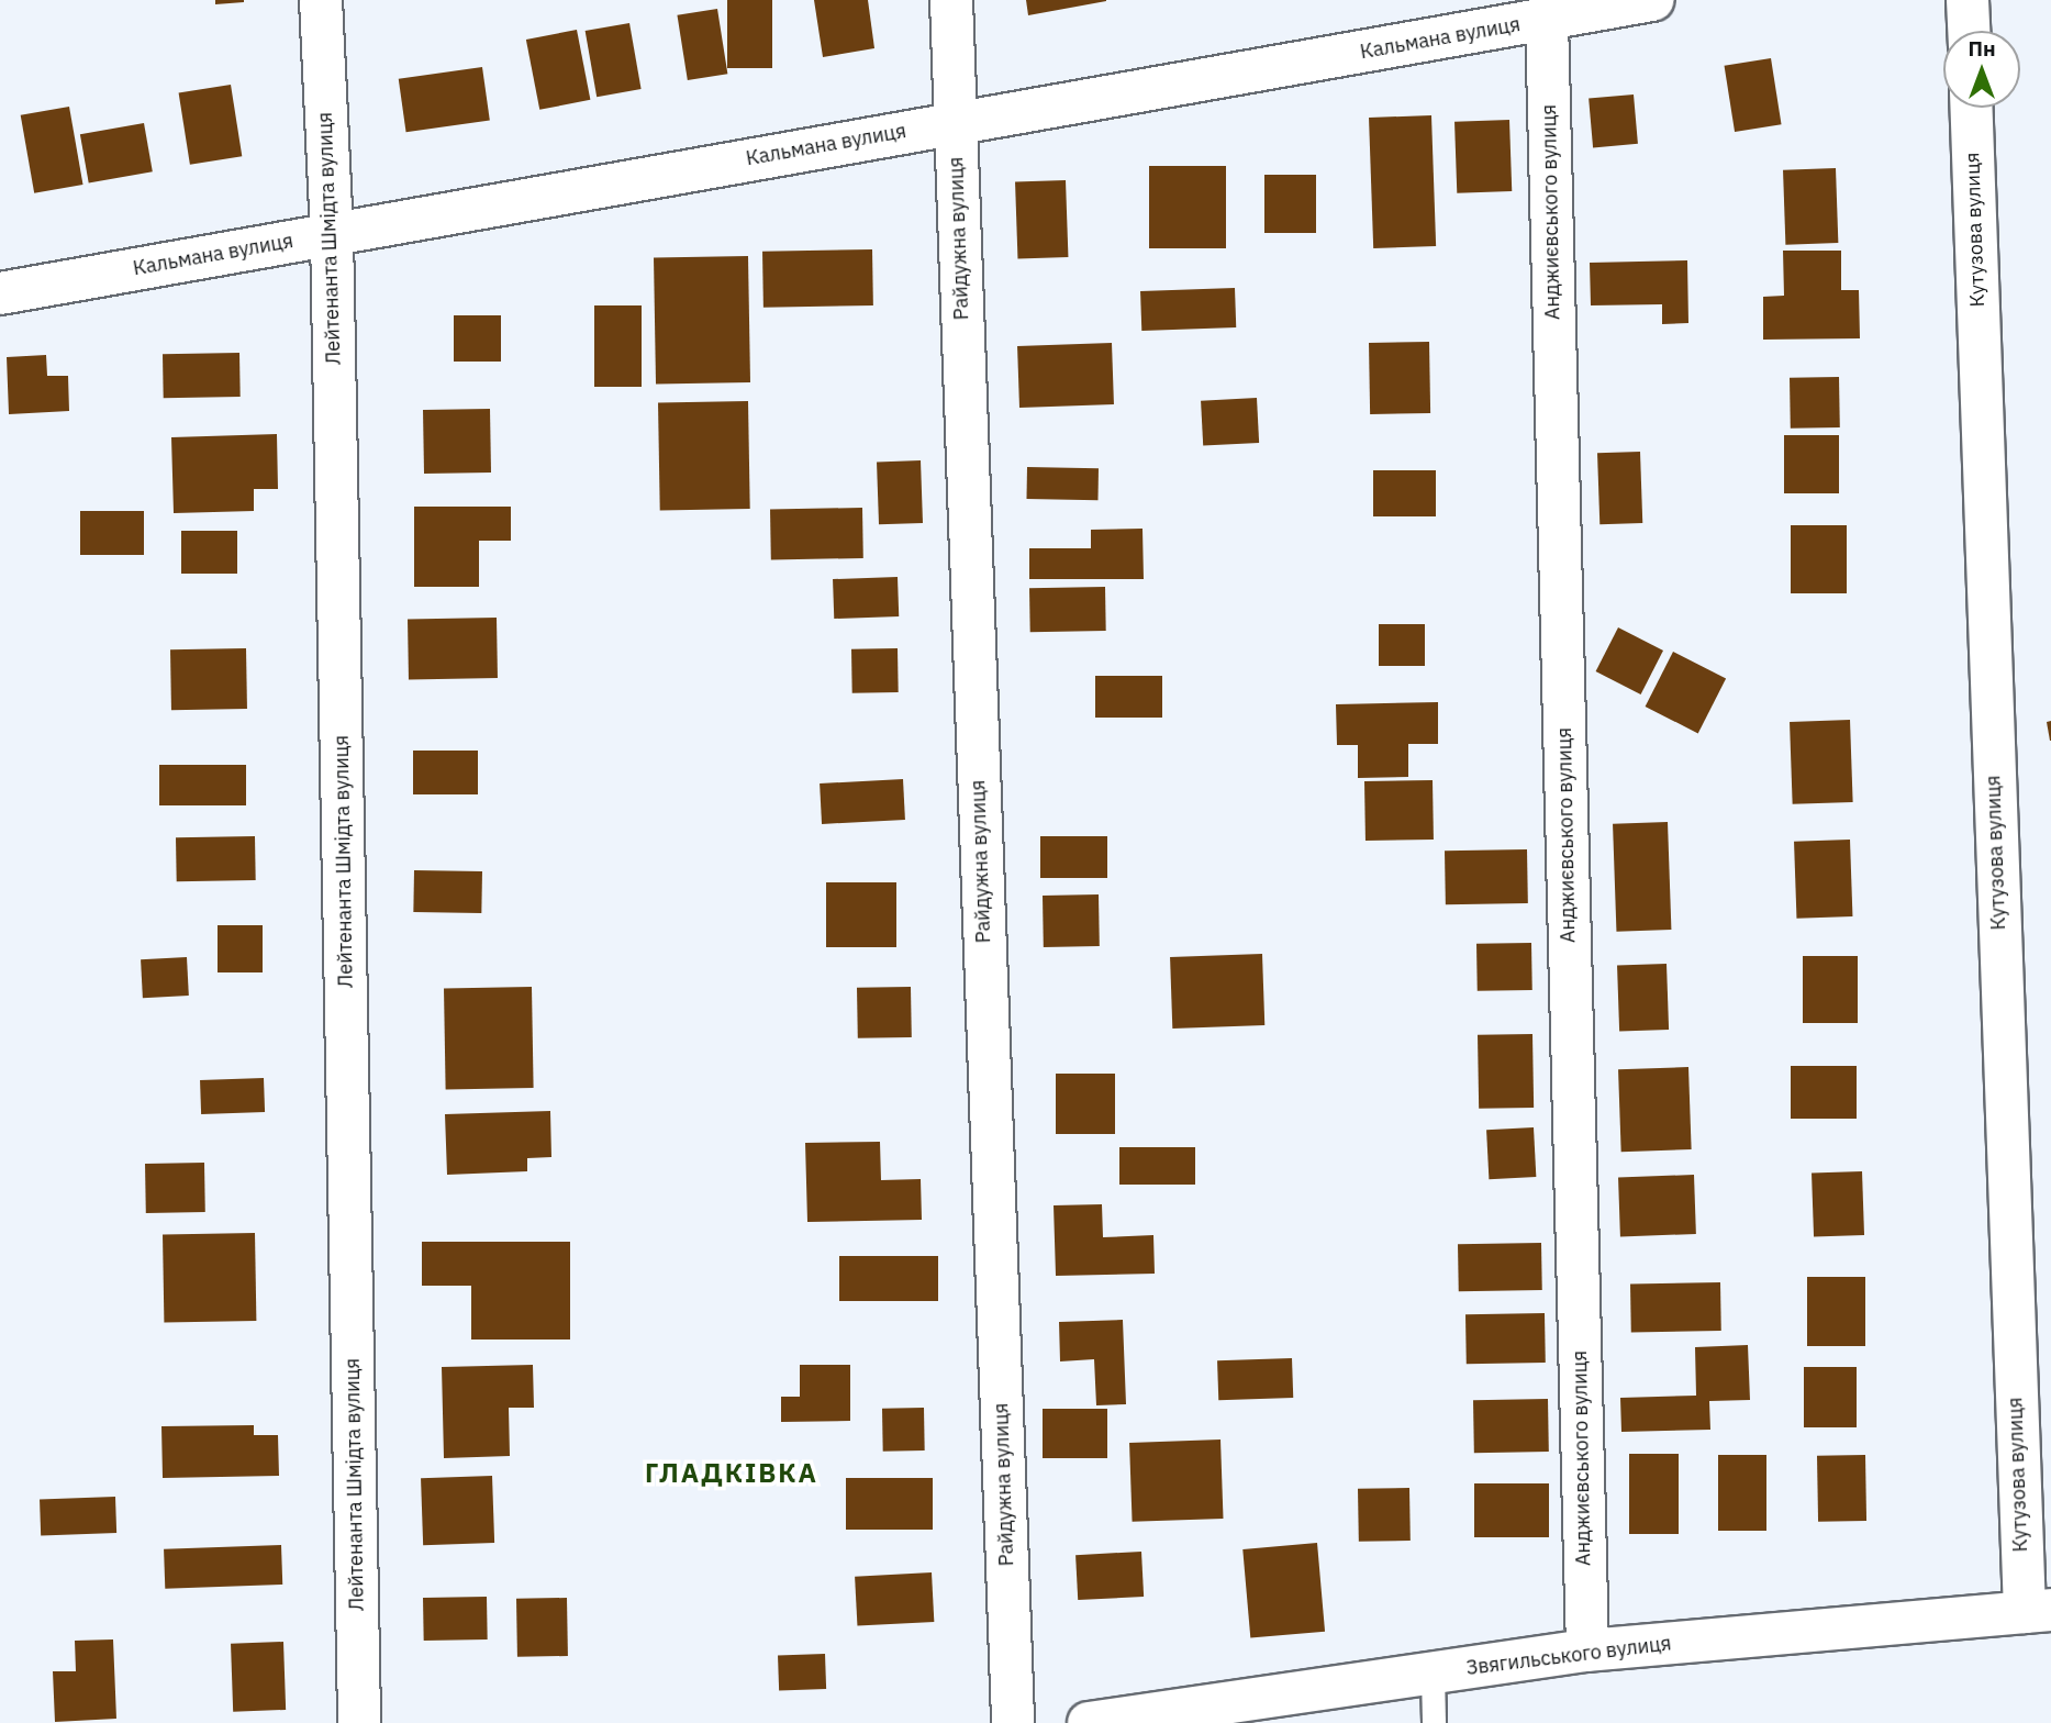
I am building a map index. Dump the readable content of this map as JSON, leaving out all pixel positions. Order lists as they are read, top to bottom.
{
  "streets": {
    "street": [
      "Кальмана вулиця",
      "Анджиєвського вулиця",
      "Кутузова вулиця",
      "Лейтенанта Шмідта вулиця",
      "Райдужна вулиця",
      "Звягильського вулиця"
    ]
  },
  "crossings": [
    ["Кальмана вулиця", "Анджиєвського вулиця"],
    ["Кальмана вулиця", "Лейтенанта Шмідта вулиця"],
    ["Кальмана вулиця", "Райдужна вулиця"],
    ["Анджиєвського вулиця", "Звягильського вулиця"],
    ["Кутузова вулиця", "Звягильського вулиця"]
  ],
  "districts": ["ГЛАДКІВКА"],
  "north": "top"
}
